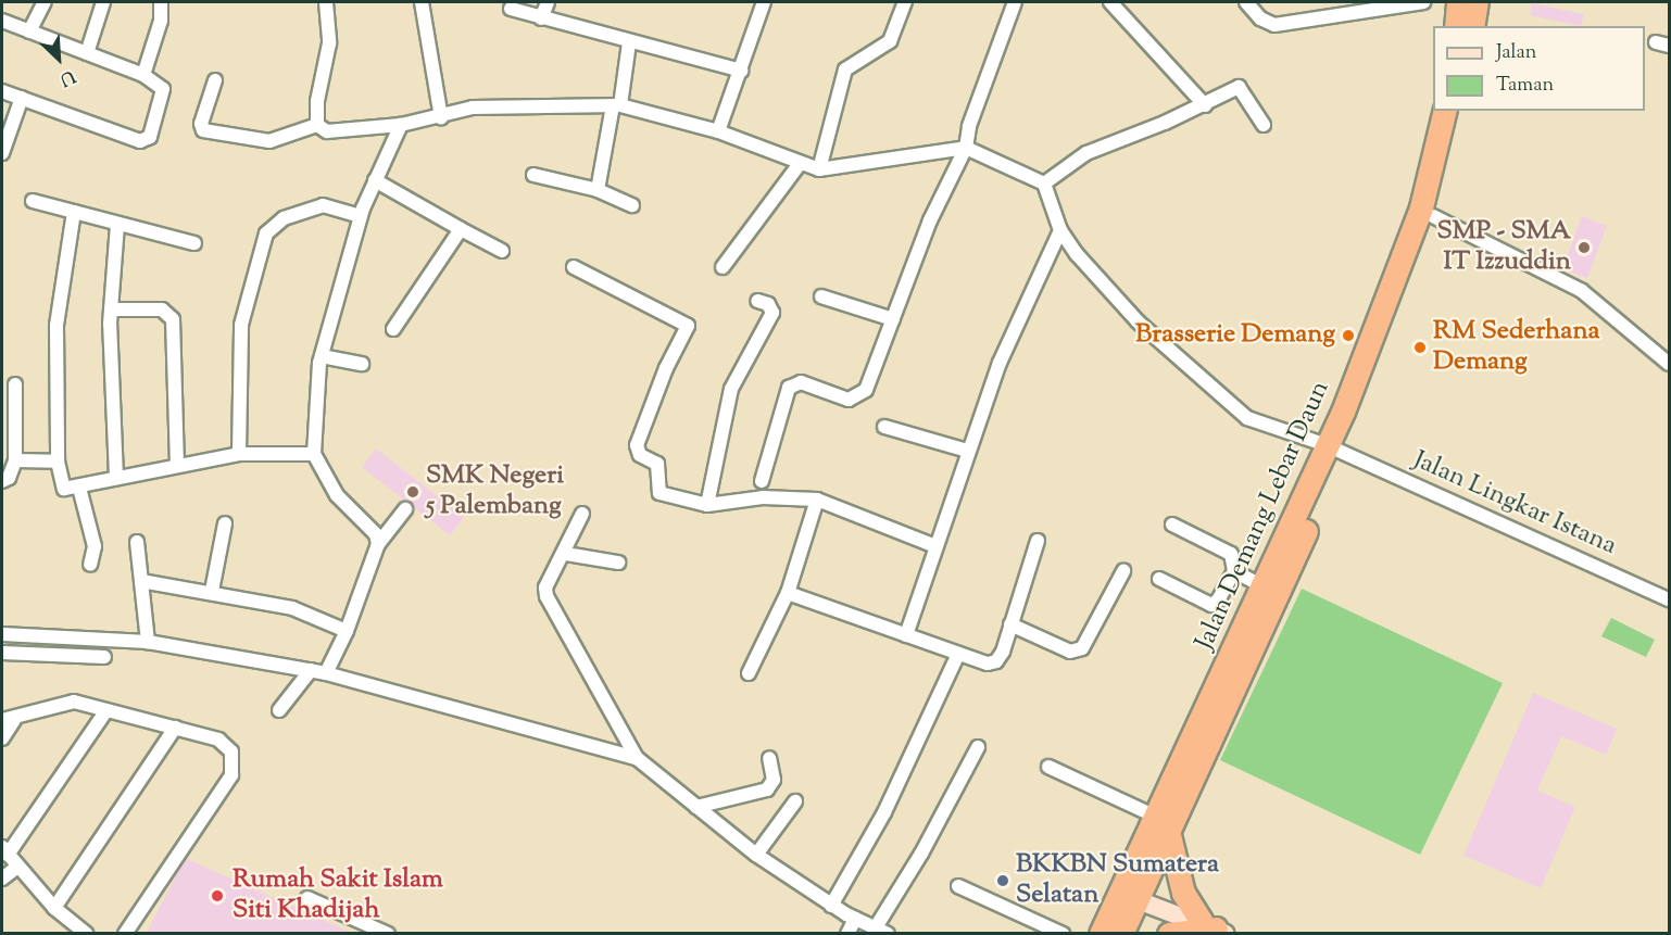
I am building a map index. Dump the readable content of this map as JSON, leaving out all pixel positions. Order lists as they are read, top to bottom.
{
  "streets": {
    "highway": ["Jalan Demang Lebar Daun"],
    "street": ["Jalan Lingkar Istana"]
  },
  "crossings": [
    ["Jalan Lingkar Istana", "Jalan Demang Lebar Daun"]
  ],
  "places": [
    "SMP - SMA IT Izzuddin",
    "Brasserie Demang",
    "RM Sederhana Demang",
    "SMK Negeri 5 Palembang",
    "BKKBN Sumatera Selatan",
    "Rumah Sakit Islam Siti Khadijah"
  ],
  "legend": ["Jalan", "Taman"],
  "north": "bottom right"
}
